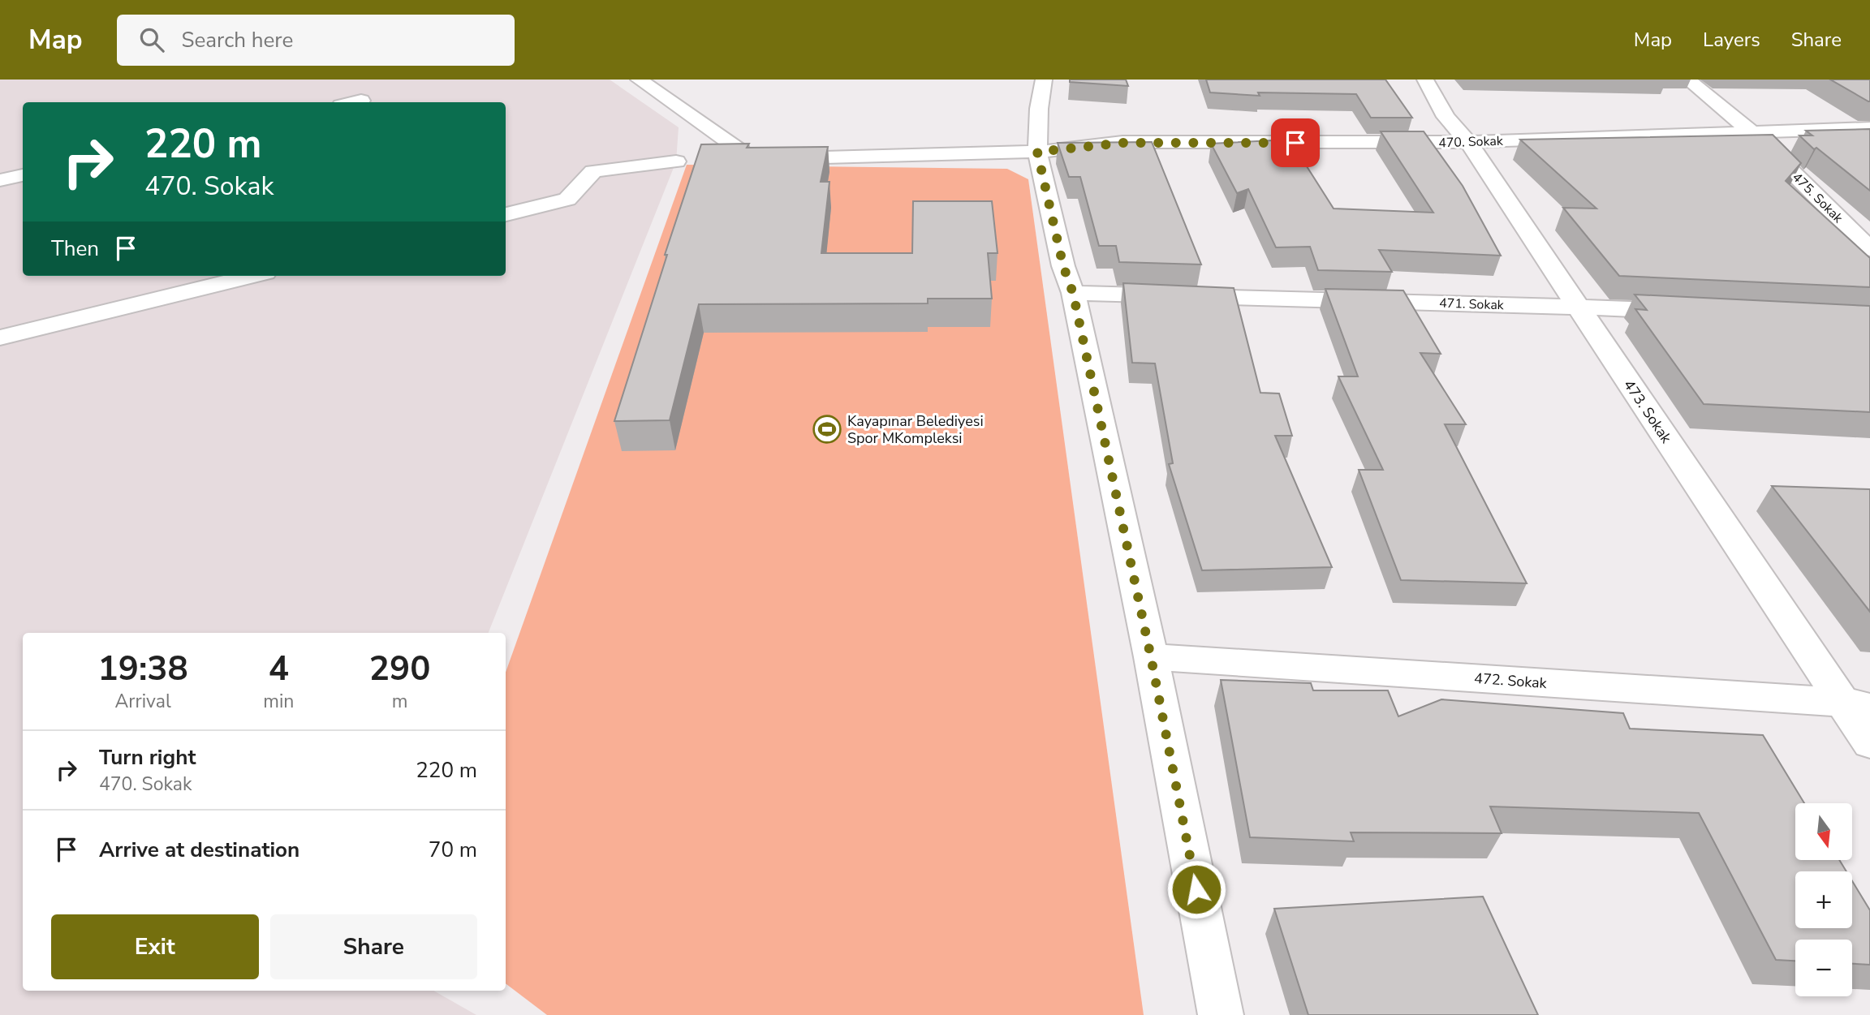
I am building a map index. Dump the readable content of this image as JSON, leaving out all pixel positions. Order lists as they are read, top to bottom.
{
  "streets": {
    "street": [
      "470. Sokak",
      "475. Sokak",
      "471. Sokak",
      "473. Sokak",
      "472. Sokak"
    ]
  },
  "crossings": [
    ["470. Sokak", "475. Sokak"],
    ["470. Sokak", "473. Sokak"],
    ["471. Sokak", "473. Sokak"],
    ["473. Sokak", "472. Sokak"]
  ],
  "places": {
    "sports": ["Kayapınar Belediyesi Spor MKompleksi"]
  },
  "north": "bottom",
  "page": {
    "header": "Map",
    "search": "Search here",
    "nav": ["Map", "Layers", "Share"],
    "turn": ["220 m", "470. Sokak"],
    "then": "Then",
    "eta": [
      "19:38",
      "Arrival",
      "4",
      "min",
      "290",
      "m"
    ],
    "list": [
      {
        "name": "Turn right",
        "note": "470. Sokak",
        "value": "220 m"
      },
      {
        "name": "Arrive at destination",
        "value": "70 m"
      }
    ],
    "map_buttons": ["+", "−"],
    "buttons": ["Exit", "Share"]
  }
}
